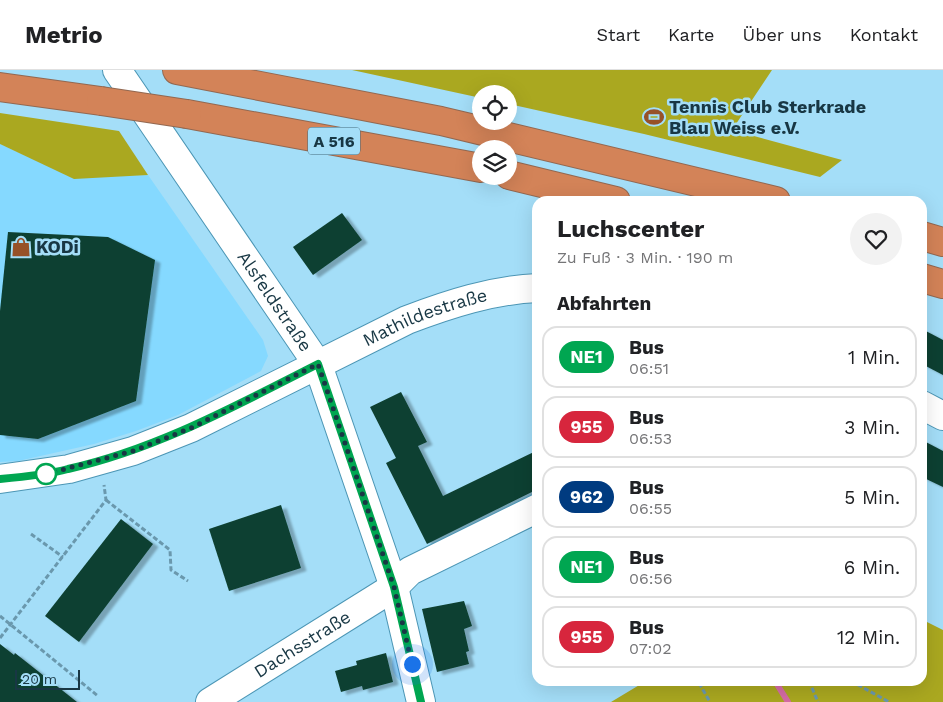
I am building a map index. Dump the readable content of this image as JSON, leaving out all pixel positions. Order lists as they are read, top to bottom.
{
  "streets": {
    "highway": ["A 516"],
    "street": ["Alsfeldstraße", "Mathildestraße", "Dachsstraße"]
  },
  "crossings": [
    ["Alsfeldstraße", "Mathildestraße"],
    ["Alsfeldstraße", "Dachsstraße"]
  ],
  "places": {
    "sports": ["Tennis Club Sterkrade Blau Weiss e.V."],
    "shop": ["KODi"]
  },
  "lines": ["bus line NE1"],
  "scale_bar": "20 m",
  "page": {
    "header": "Metrio",
    "nav": [
      "Start",
      "Karte",
      "Über uns",
      "Kontakt"
    ],
    "heading": [
      ["Luchscenter", "Zu Fuß · 3 Min. · 190 m"],
      "Abfahrten"
    ],
    "list": [
      {
        "mark": "NE1",
        "name": "Bus",
        "note": "06:51",
        "value": "1 Min."
      },
      {
        "mark": "955",
        "name": "Bus",
        "note": "06:53",
        "value": "3 Min."
      },
      {
        "mark": "962",
        "name": "Bus",
        "note": "06:55",
        "value": "5 Min."
      },
      {
        "mark": "NE1",
        "name": "Bus",
        "note": "06:56",
        "value": "6 Min."
      },
      {
        "mark": "955",
        "name": "Bus",
        "note": "07:02",
        "value": "12 Min."
      }
    ],
    "scale": "20 m"
  }
}
